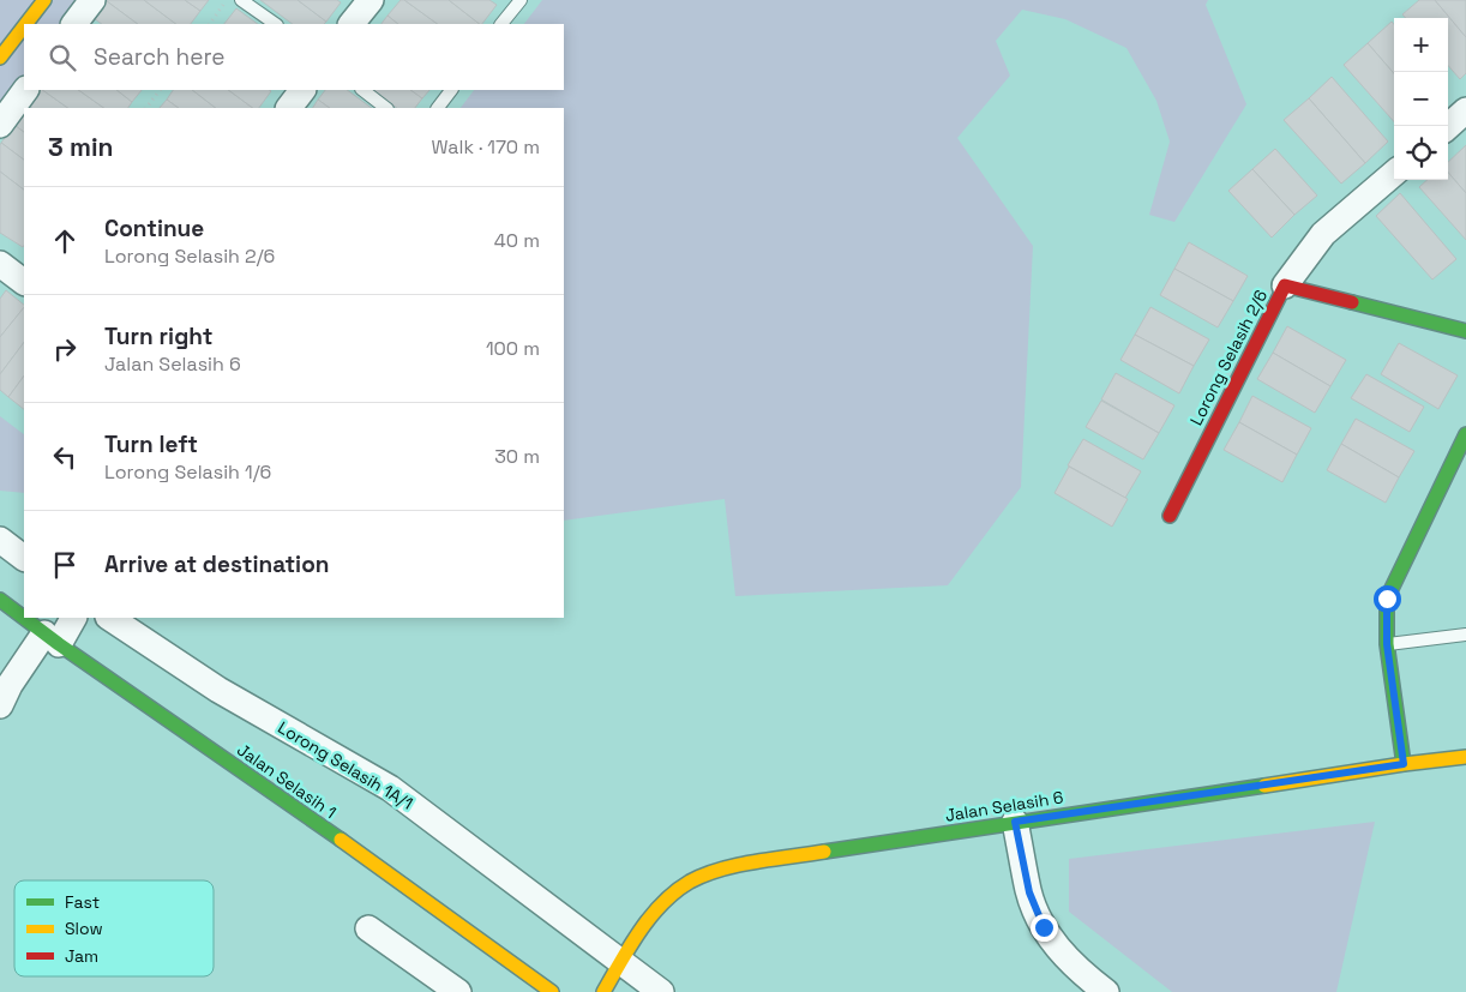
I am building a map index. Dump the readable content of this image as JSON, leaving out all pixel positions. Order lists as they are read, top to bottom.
{
  "streets": {
    "street": [
      "Lorong Selasih 2/6",
      "Lorong Selasih 1A/1",
      "Jalan Selasih 1",
      "Jalan Selasih 6"
    ]
  },
  "crossings": [
    ["Lorong Selasih 1A/1", "Jalan Selasih 6"]
  ],
  "legend": ["Fast", "Slow", "Jam"],
  "page": {
    "map_buttons": ["+", "−"],
    "search": "Search here",
    "heading": ["3 min", "Walk · 170 m"],
    "list": [
      ["Continue", "Lorong Selasih 2/6", "40 m"],
      ["Turn right", "Jalan Selasih 6", "100 m"],
      ["Turn left", "Lorong Selasih 1/6", "30 m"],
      "Arrive at destination"
    ]
  }
}
